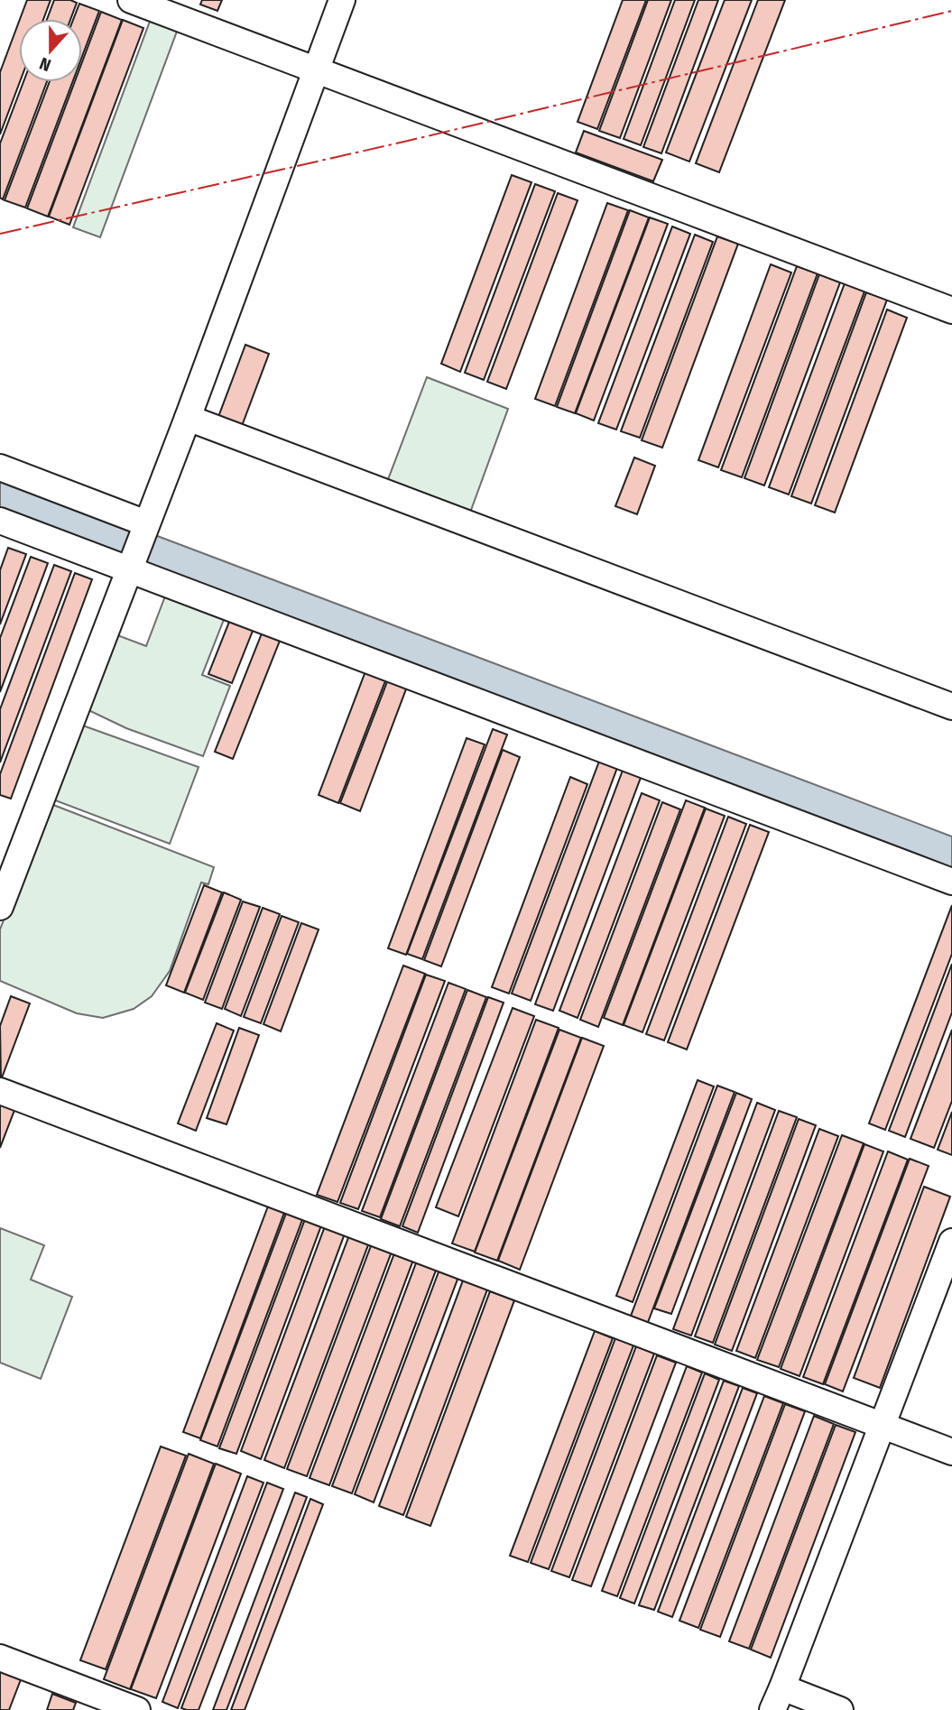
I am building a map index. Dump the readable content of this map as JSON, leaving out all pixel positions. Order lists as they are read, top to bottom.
{
  "north": "bottom"
}
